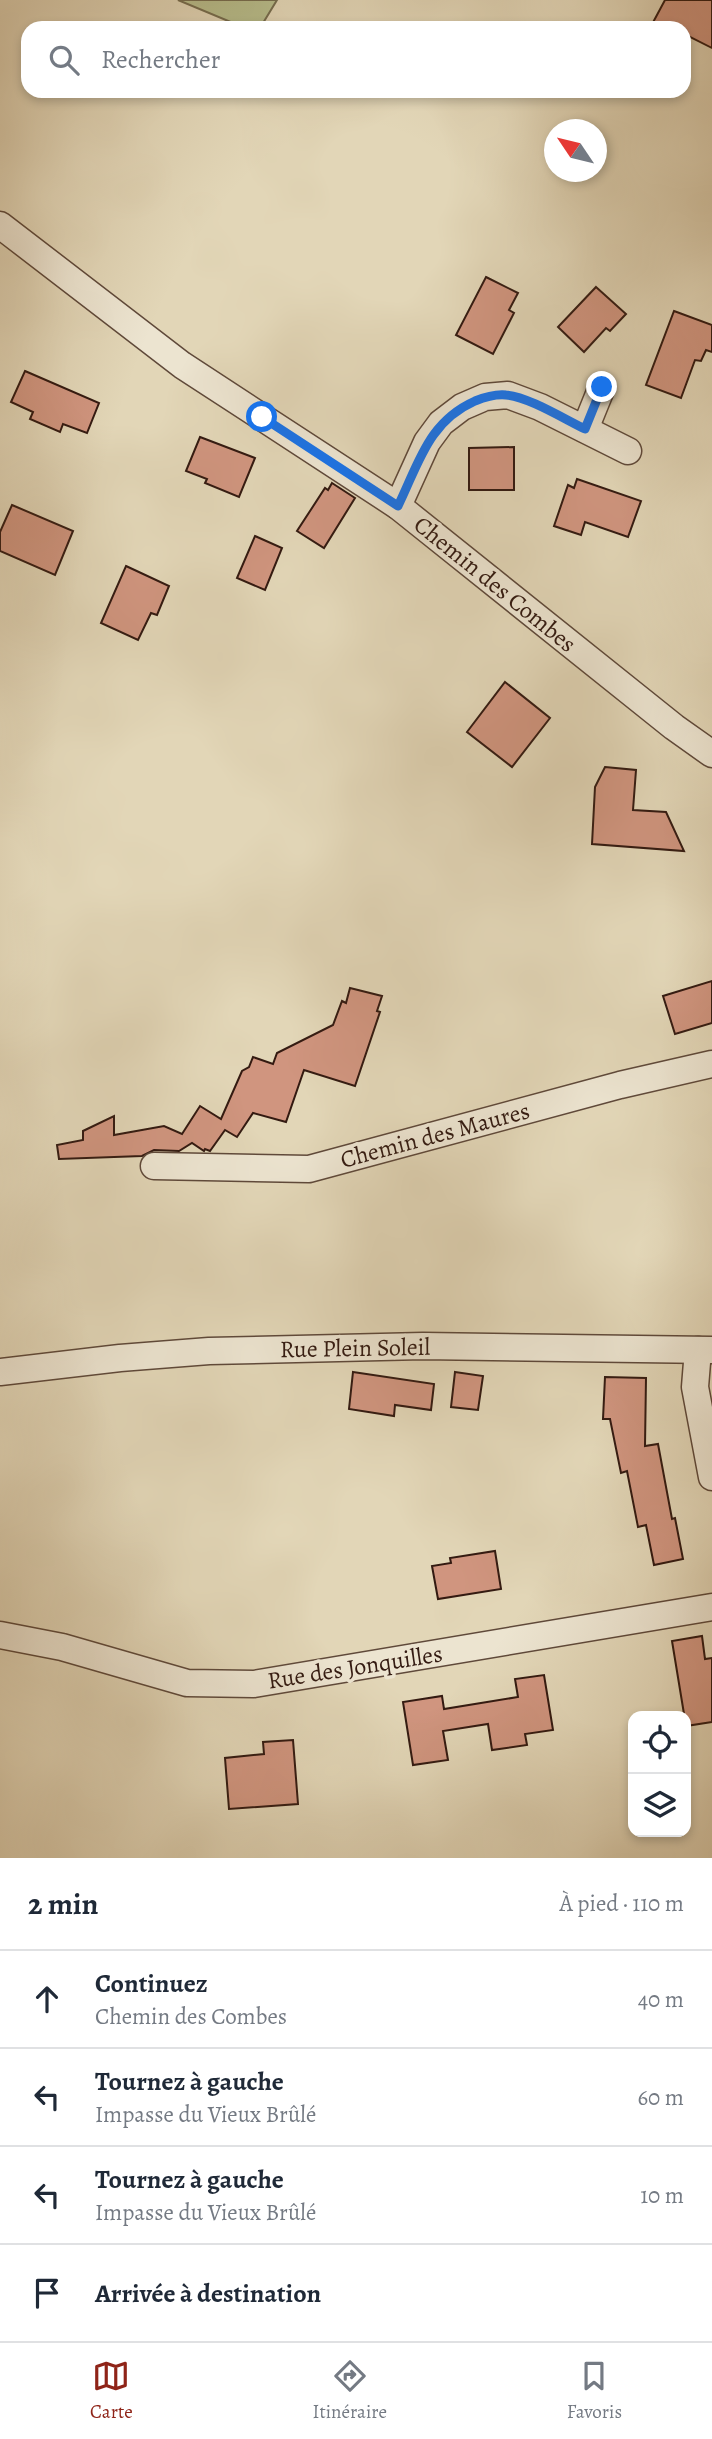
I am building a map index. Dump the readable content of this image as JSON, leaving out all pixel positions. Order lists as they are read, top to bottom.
{
  "streets": {
    "street": [
      "Chemin des Combes",
      "Chemin des Maures",
      "Rue Plein Soleil",
      "Rue des Jonquilles"
    ]
  },
  "north": "top left",
  "page": {
    "search": "Rechercher",
    "heading": ["2 min", "À pied · 110 m"],
    "list": [
      ["Continuez", "Chemin des Combes", "40 m"],
      ["Tournez à gauche", "Impasse du Vieux Brûlé", "60 m"],
      ["Tournez à gauche", "Impasse du Vieux Brûlé", "10 m"],
      "Arrivée à destination"
    ],
    "nav": ["Carte", "Itinéraire", "Favoris"]
  }
}
